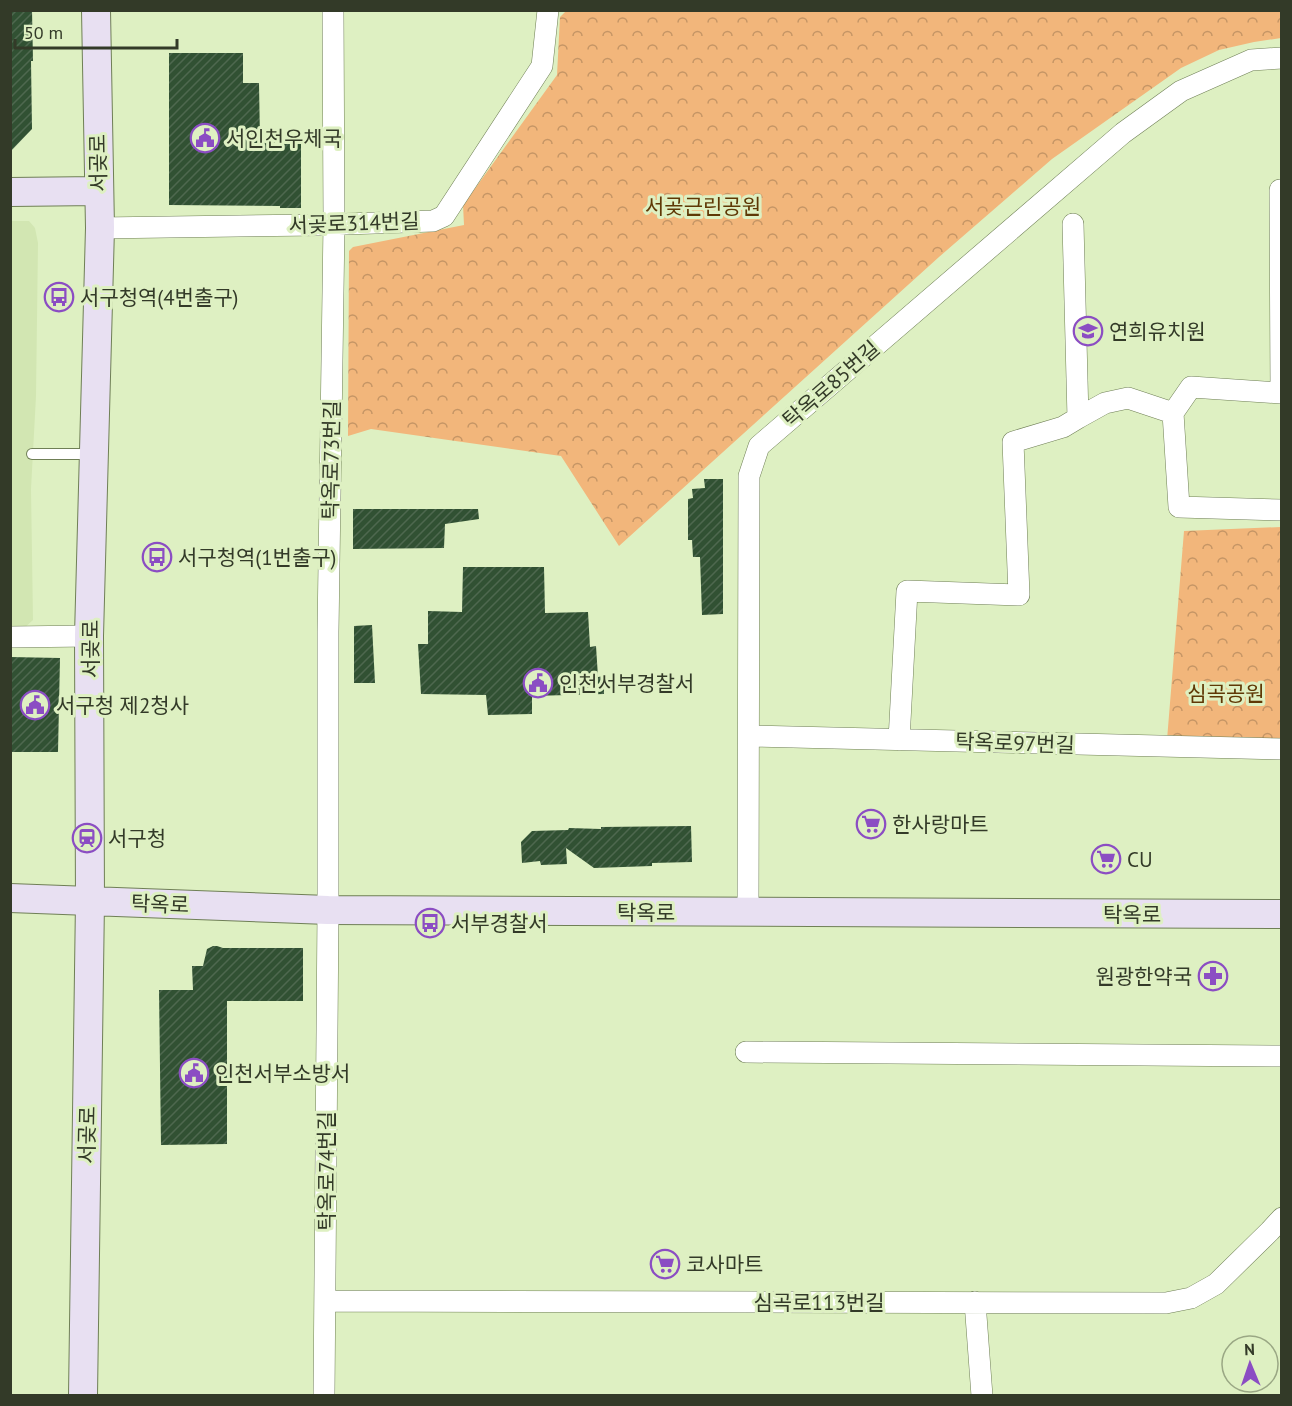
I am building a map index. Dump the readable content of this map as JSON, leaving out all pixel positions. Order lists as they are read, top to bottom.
{
  "streets": {
    "main road": ["서곶로", "탁옥로"],
    "street": [
      "서곶로314번길",
      "탁옥로85번길",
      "탁옥로73번길",
      "탁옥로97번길",
      "탁옥로74번길",
      "심곡로113번길"
    ]
  },
  "crossings": [
    ["서곶로", "서곶로314번길"],
    ["서곶로", "탁옥로"],
    ["서곶로314번길", "탁옥로73번길"],
    ["탁옥로85번길", "탁옥로97번길"],
    ["탁옥로85번길", "탁옥로"],
    ["탁옥로73번길", "탁옥로"],
    ["탁옥로73번길", "탁옥로74번길"],
    ["탁옥로", "탁옥로74번길"],
    ["탁옥로74번길", "심곡로113번길"]
  ],
  "parks": ["서곶근린공원", "심곡공원"],
  "places": {
    "public building": [
      "서인천우체국",
      "인천서부경찰서",
      "서구청 제2청사",
      "인천서부소방서"
    ],
    "bus stop": ["서구청역(4번출구)", "서구청역(1번출구)", "서부경찰서"],
    "school or university": ["연희유치원"],
    "supermarket": ["한사랑마트", "CU", "코사마트"],
    "station": ["서구청"],
    "pharmacy": ["원광한약국"]
  },
  "scale_bar": "50 m",
  "north": "top"
}
